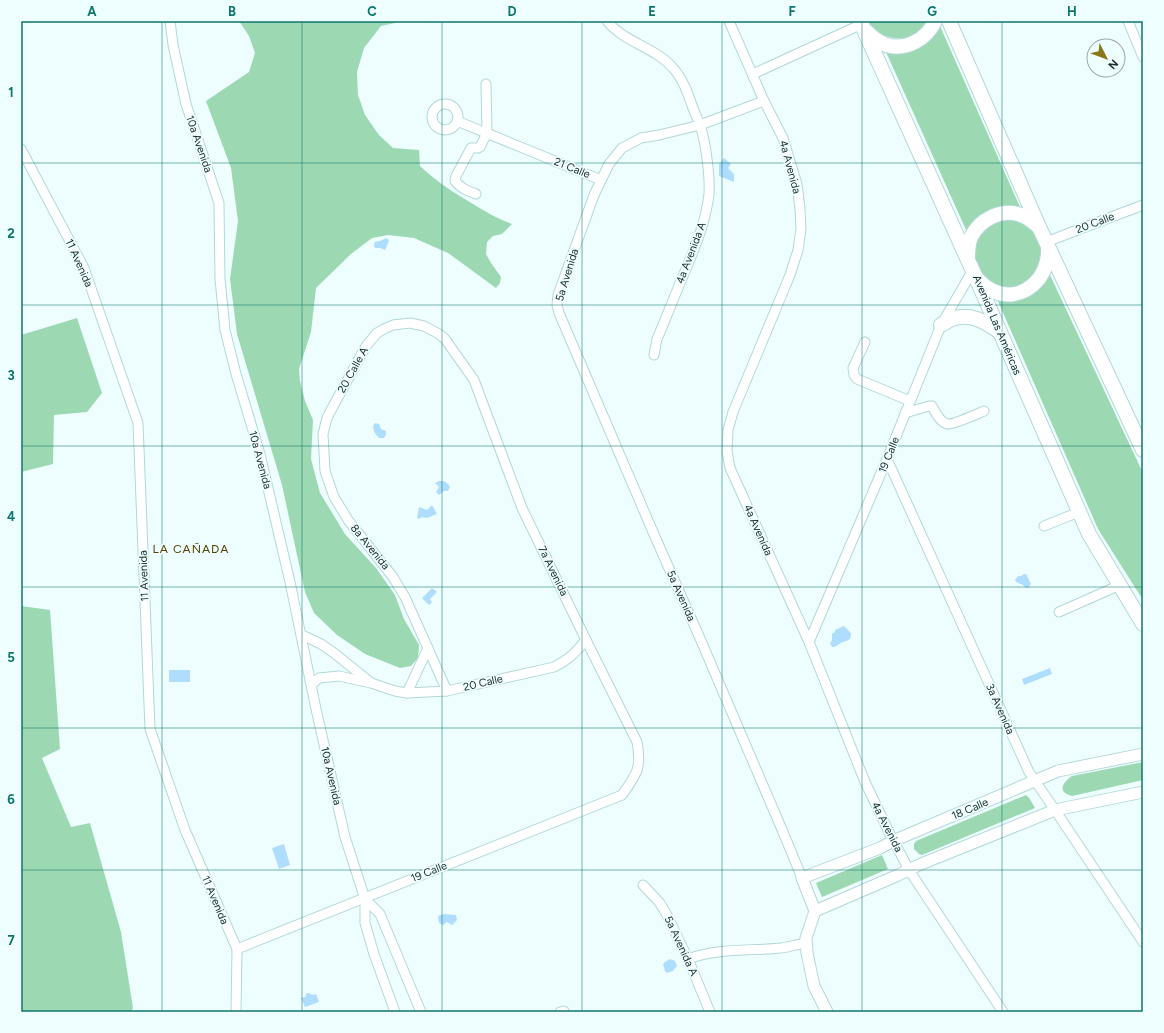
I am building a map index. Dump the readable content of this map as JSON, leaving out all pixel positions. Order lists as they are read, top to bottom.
{
  "streets": {
    "main road": ["Avenida Las Américas"],
    "street": [
      "10a Avenida",
      "4a Avenida",
      "21 Calle",
      "20 Calle",
      "4a Avenida A",
      "11 Avenida",
      "5a Avenida",
      "20 Calle A",
      "19 Calle",
      "8a Avenida",
      "7a Avenida",
      "3a Avenida",
      "18 Calle",
      "5a Avenida A"
    ]
  },
  "crossings": [
    ["10a Avenida", "20 Calle"],
    ["10a Avenida", "19 Calle"],
    ["4a Avenida", "21 Calle"],
    ["4a Avenida", "19 Calle"],
    ["4a Avenida", "18 Calle"],
    ["21 Calle", "4a Avenida A"],
    ["21 Calle", "5a Avenida"],
    ["20 Calle", "Avenida Las Américas"],
    ["20 Calle", "19 Calle"],
    ["20 Calle", "8a Avenida"],
    ["20 Calle", "7a Avenida"],
    ["11 Avenida", "19 Calle"],
    ["5a Avenida", "18 Calle"],
    ["Avenida Las Américas", "19 Calle"],
    ["20 Calle A", "8a Avenida"],
    ["20 Calle A", "7a Avenida"],
    ["19 Calle", "7a Avenida"],
    ["19 Calle", "3a Avenida"],
    ["3a Avenida", "18 Calle"]
  ],
  "districts": ["LA CAÑADA"],
  "north": "bottom right",
  "grid": {
    "columns": [
      "A",
      "B",
      "C",
      "D",
      "E",
      "F",
      "G",
      "H"
    ],
    "rows": [
      "1",
      "2",
      "3",
      "4",
      "5",
      "6",
      "7"
    ]
  }
}
